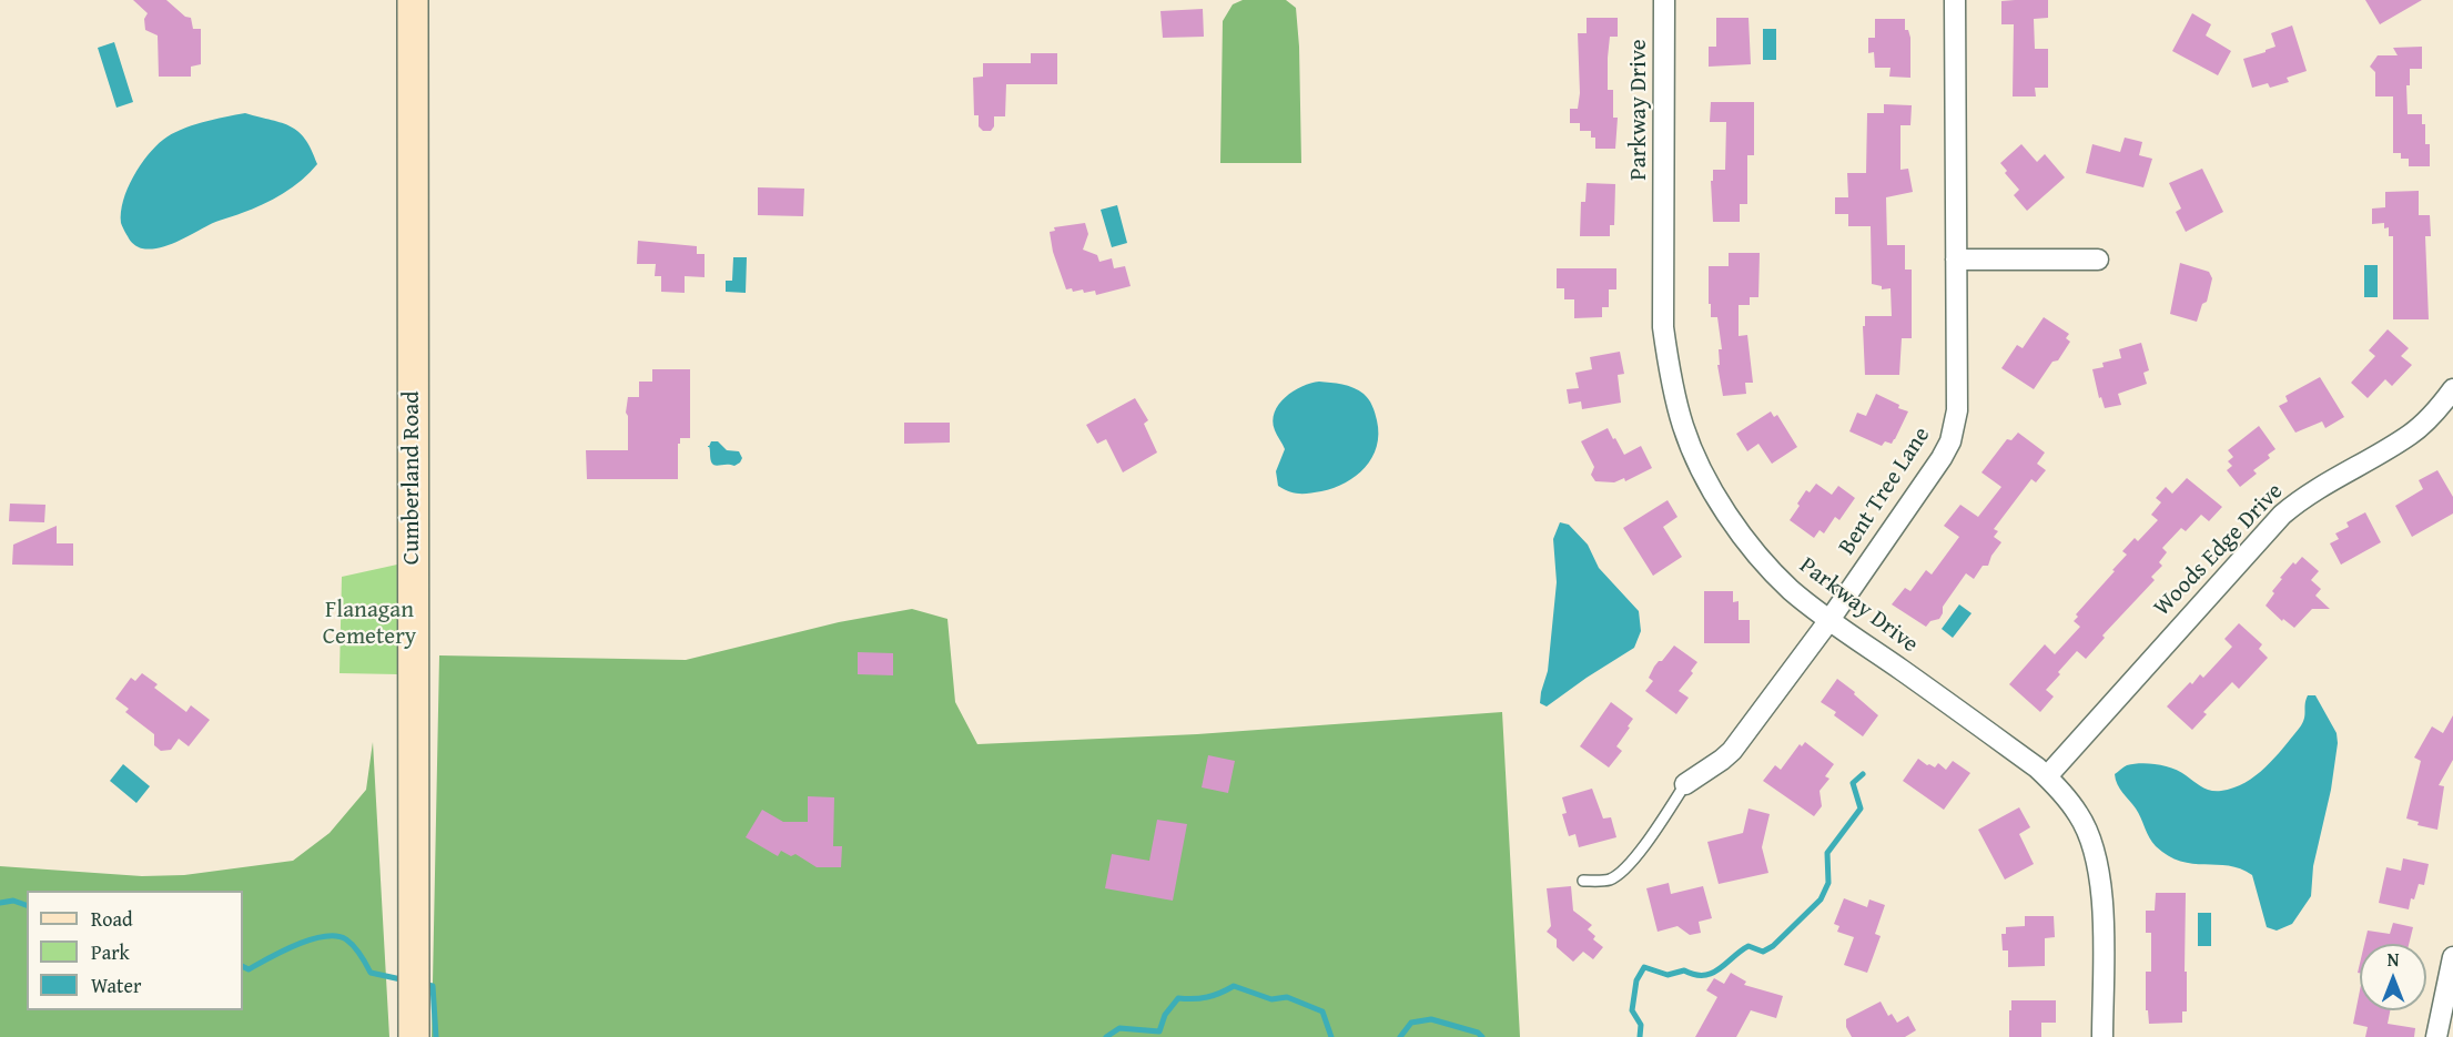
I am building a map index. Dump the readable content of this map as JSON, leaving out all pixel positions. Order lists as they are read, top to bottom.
{
  "streets": {
    "main road": ["Cumberland Road"],
    "street": ["Parkway Drive", "Bent Tree Lane", "Woods Edge Drive"]
  },
  "crossings": [
    ["Parkway Drive", "Bent Tree Lane"],
    ["Parkway Drive", "Woods Edge Drive"]
  ],
  "parks": ["Flanagan Cemetery"],
  "legend": ["Road", "Park", "Water"],
  "north": "top"
}
